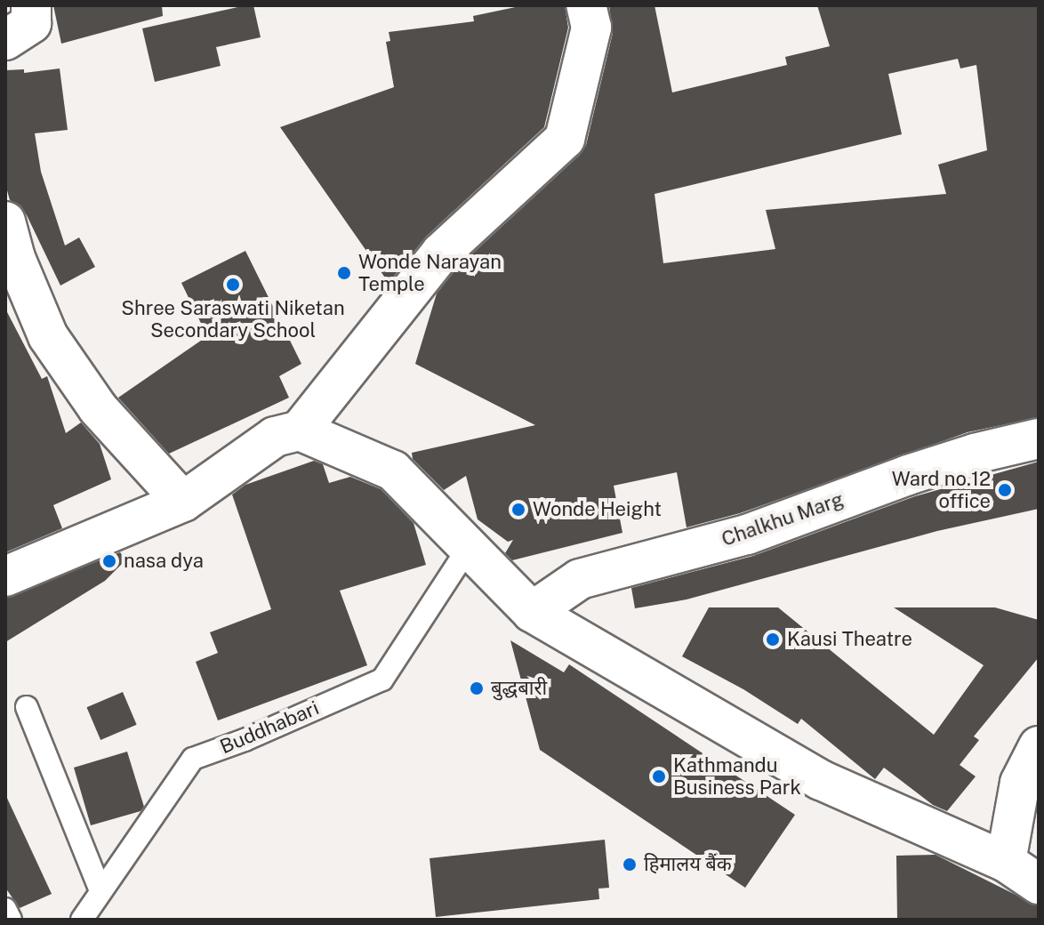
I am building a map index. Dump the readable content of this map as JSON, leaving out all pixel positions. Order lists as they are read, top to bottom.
{
  "streets": {
    "street": ["Chalkhu Marg"],
    "lane": ["Buddhabari"]
  },
  "places": [
    "Wonde Narayan Temple",
    "Shree Saraswati Niketan Secondary School",
    "Ward no.12 office",
    "Wonde Height",
    "nasa dya",
    "Kausi Theatre",
    "बुद्धबारी",
    "Kathmandu Business Park",
    "हिमालय बैंक"
  ]
}
